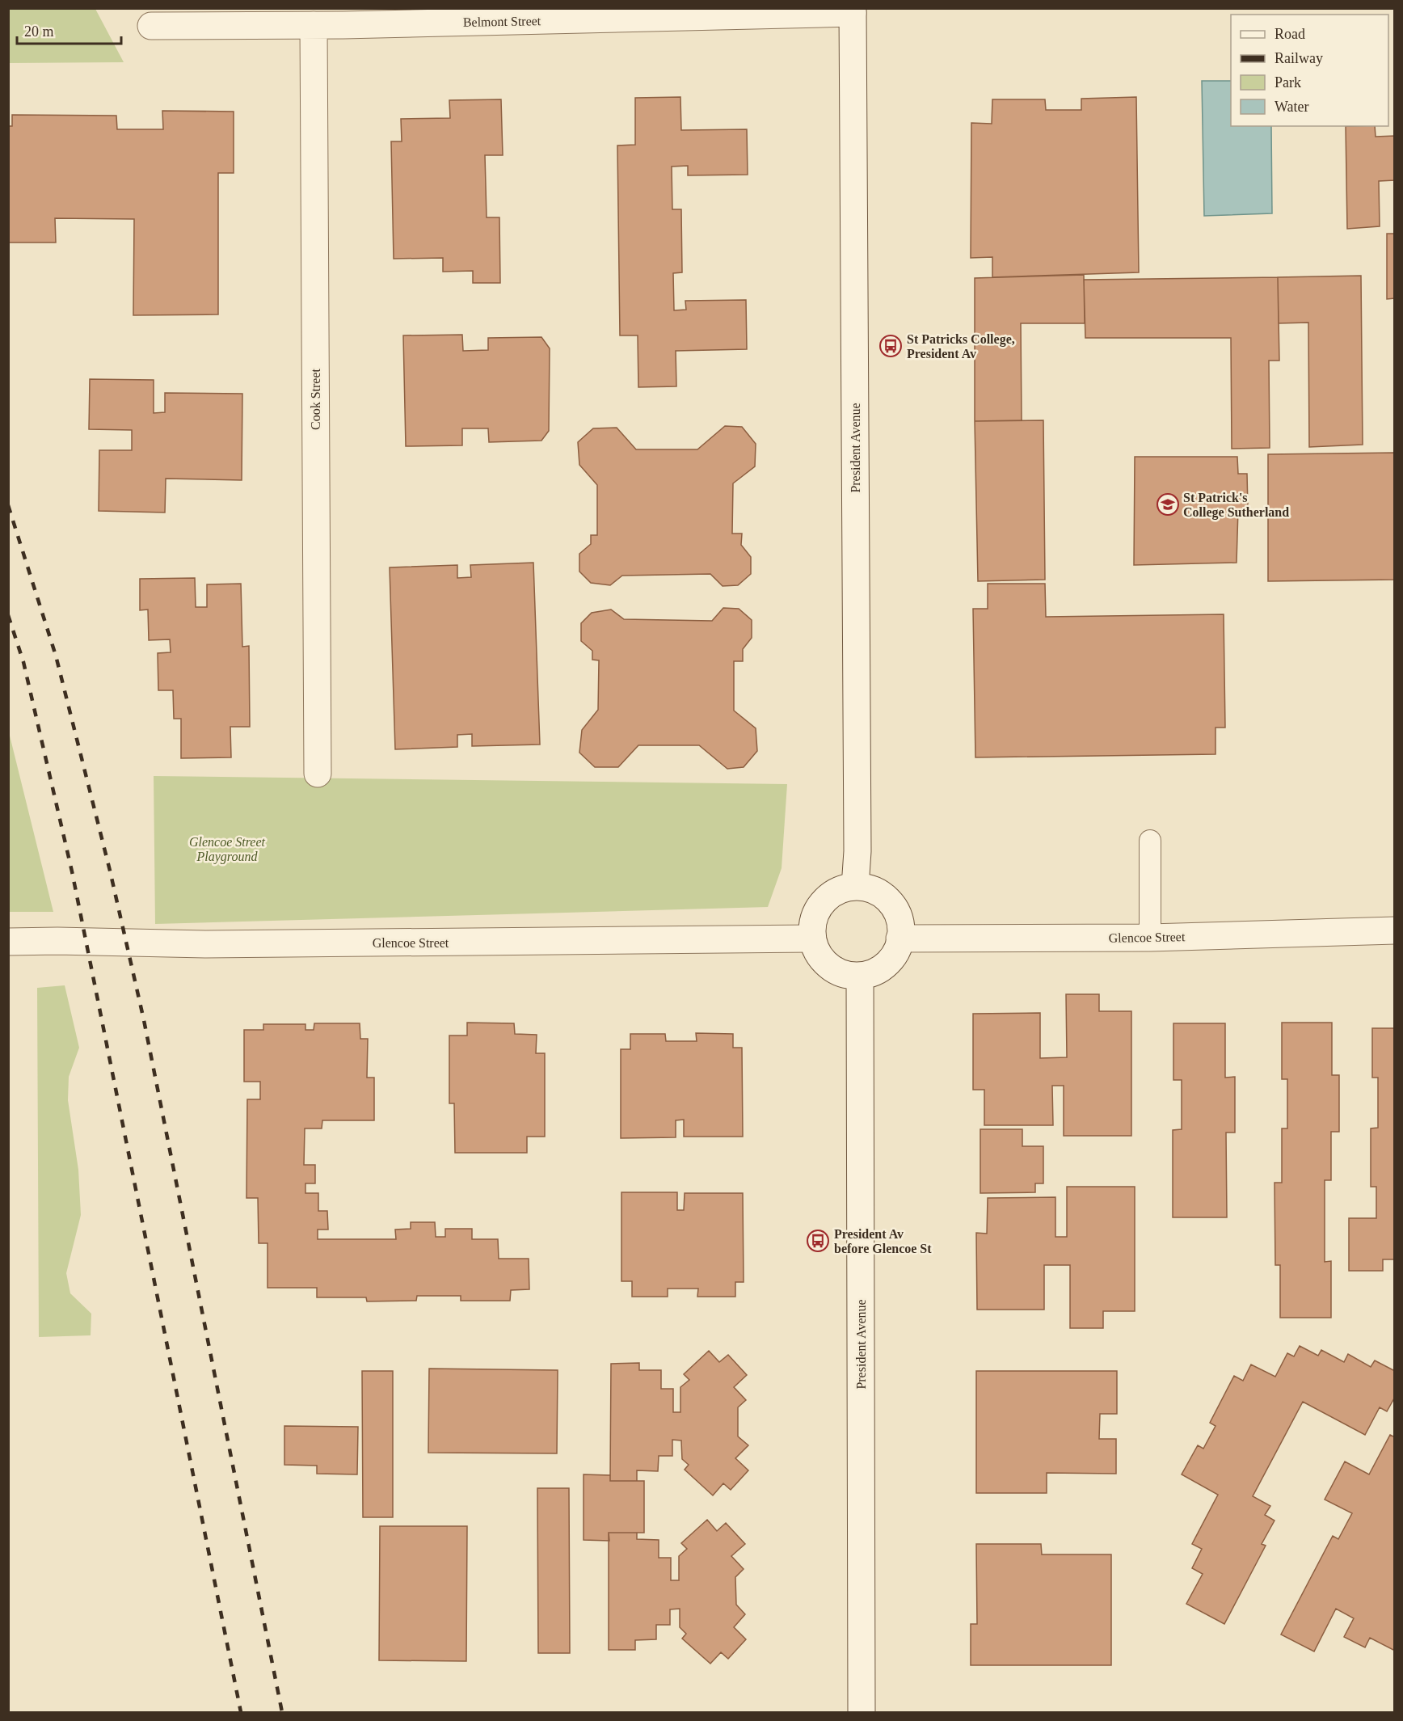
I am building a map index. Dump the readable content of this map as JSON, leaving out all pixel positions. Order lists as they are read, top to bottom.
{
  "streets": {
    "street": [
      "Belmont Street",
      "Cook Street",
      "President Avenue",
      "Glencoe Street"
    ]
  },
  "crossings": [
    ["Belmont Street", "Cook Street"],
    ["Belmont Street", "President Avenue"],
    ["President Avenue", "Glencoe Street"]
  ],
  "parks": ["Glencoe Street Playground"],
  "places": {
    "bus stop": ["St Patricks College, President Av", "President Av before Glencoe St"],
    "school or university": ["St Patrick's College Sutherland"]
  },
  "legend": [
    "Road",
    "Railway",
    "Park",
    "Water"
  ],
  "scale_bar": "20 m"
}
